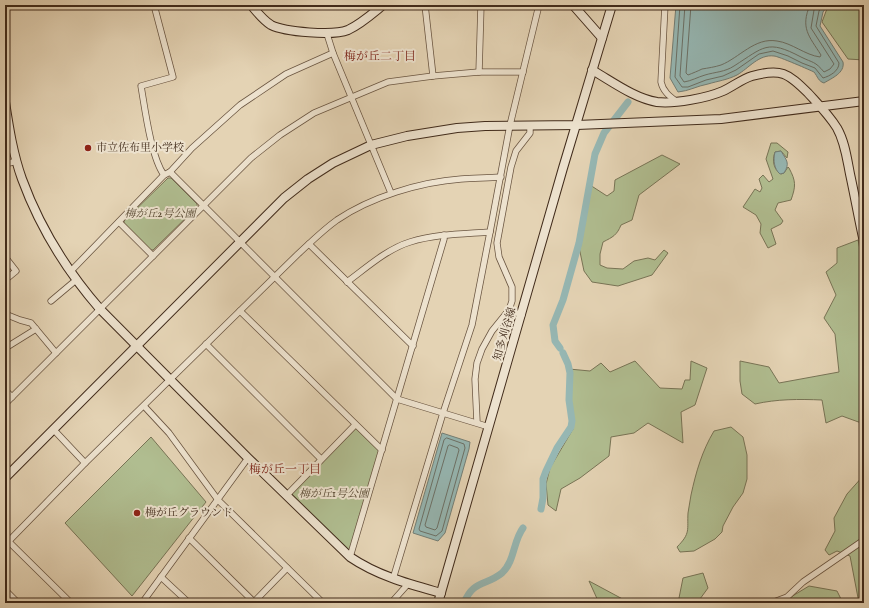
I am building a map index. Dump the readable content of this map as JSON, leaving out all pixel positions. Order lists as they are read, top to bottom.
{
  "streets": {
    "street": ["知多刈谷線"]
  },
  "districts": ["梅が丘二丁目", "梅が丘一丁目"],
  "parks": ["梅が丘2号公園", "梅が丘1号公園"],
  "places": ["市立佐布里小学校", "梅が丘グラウンド"]
}
